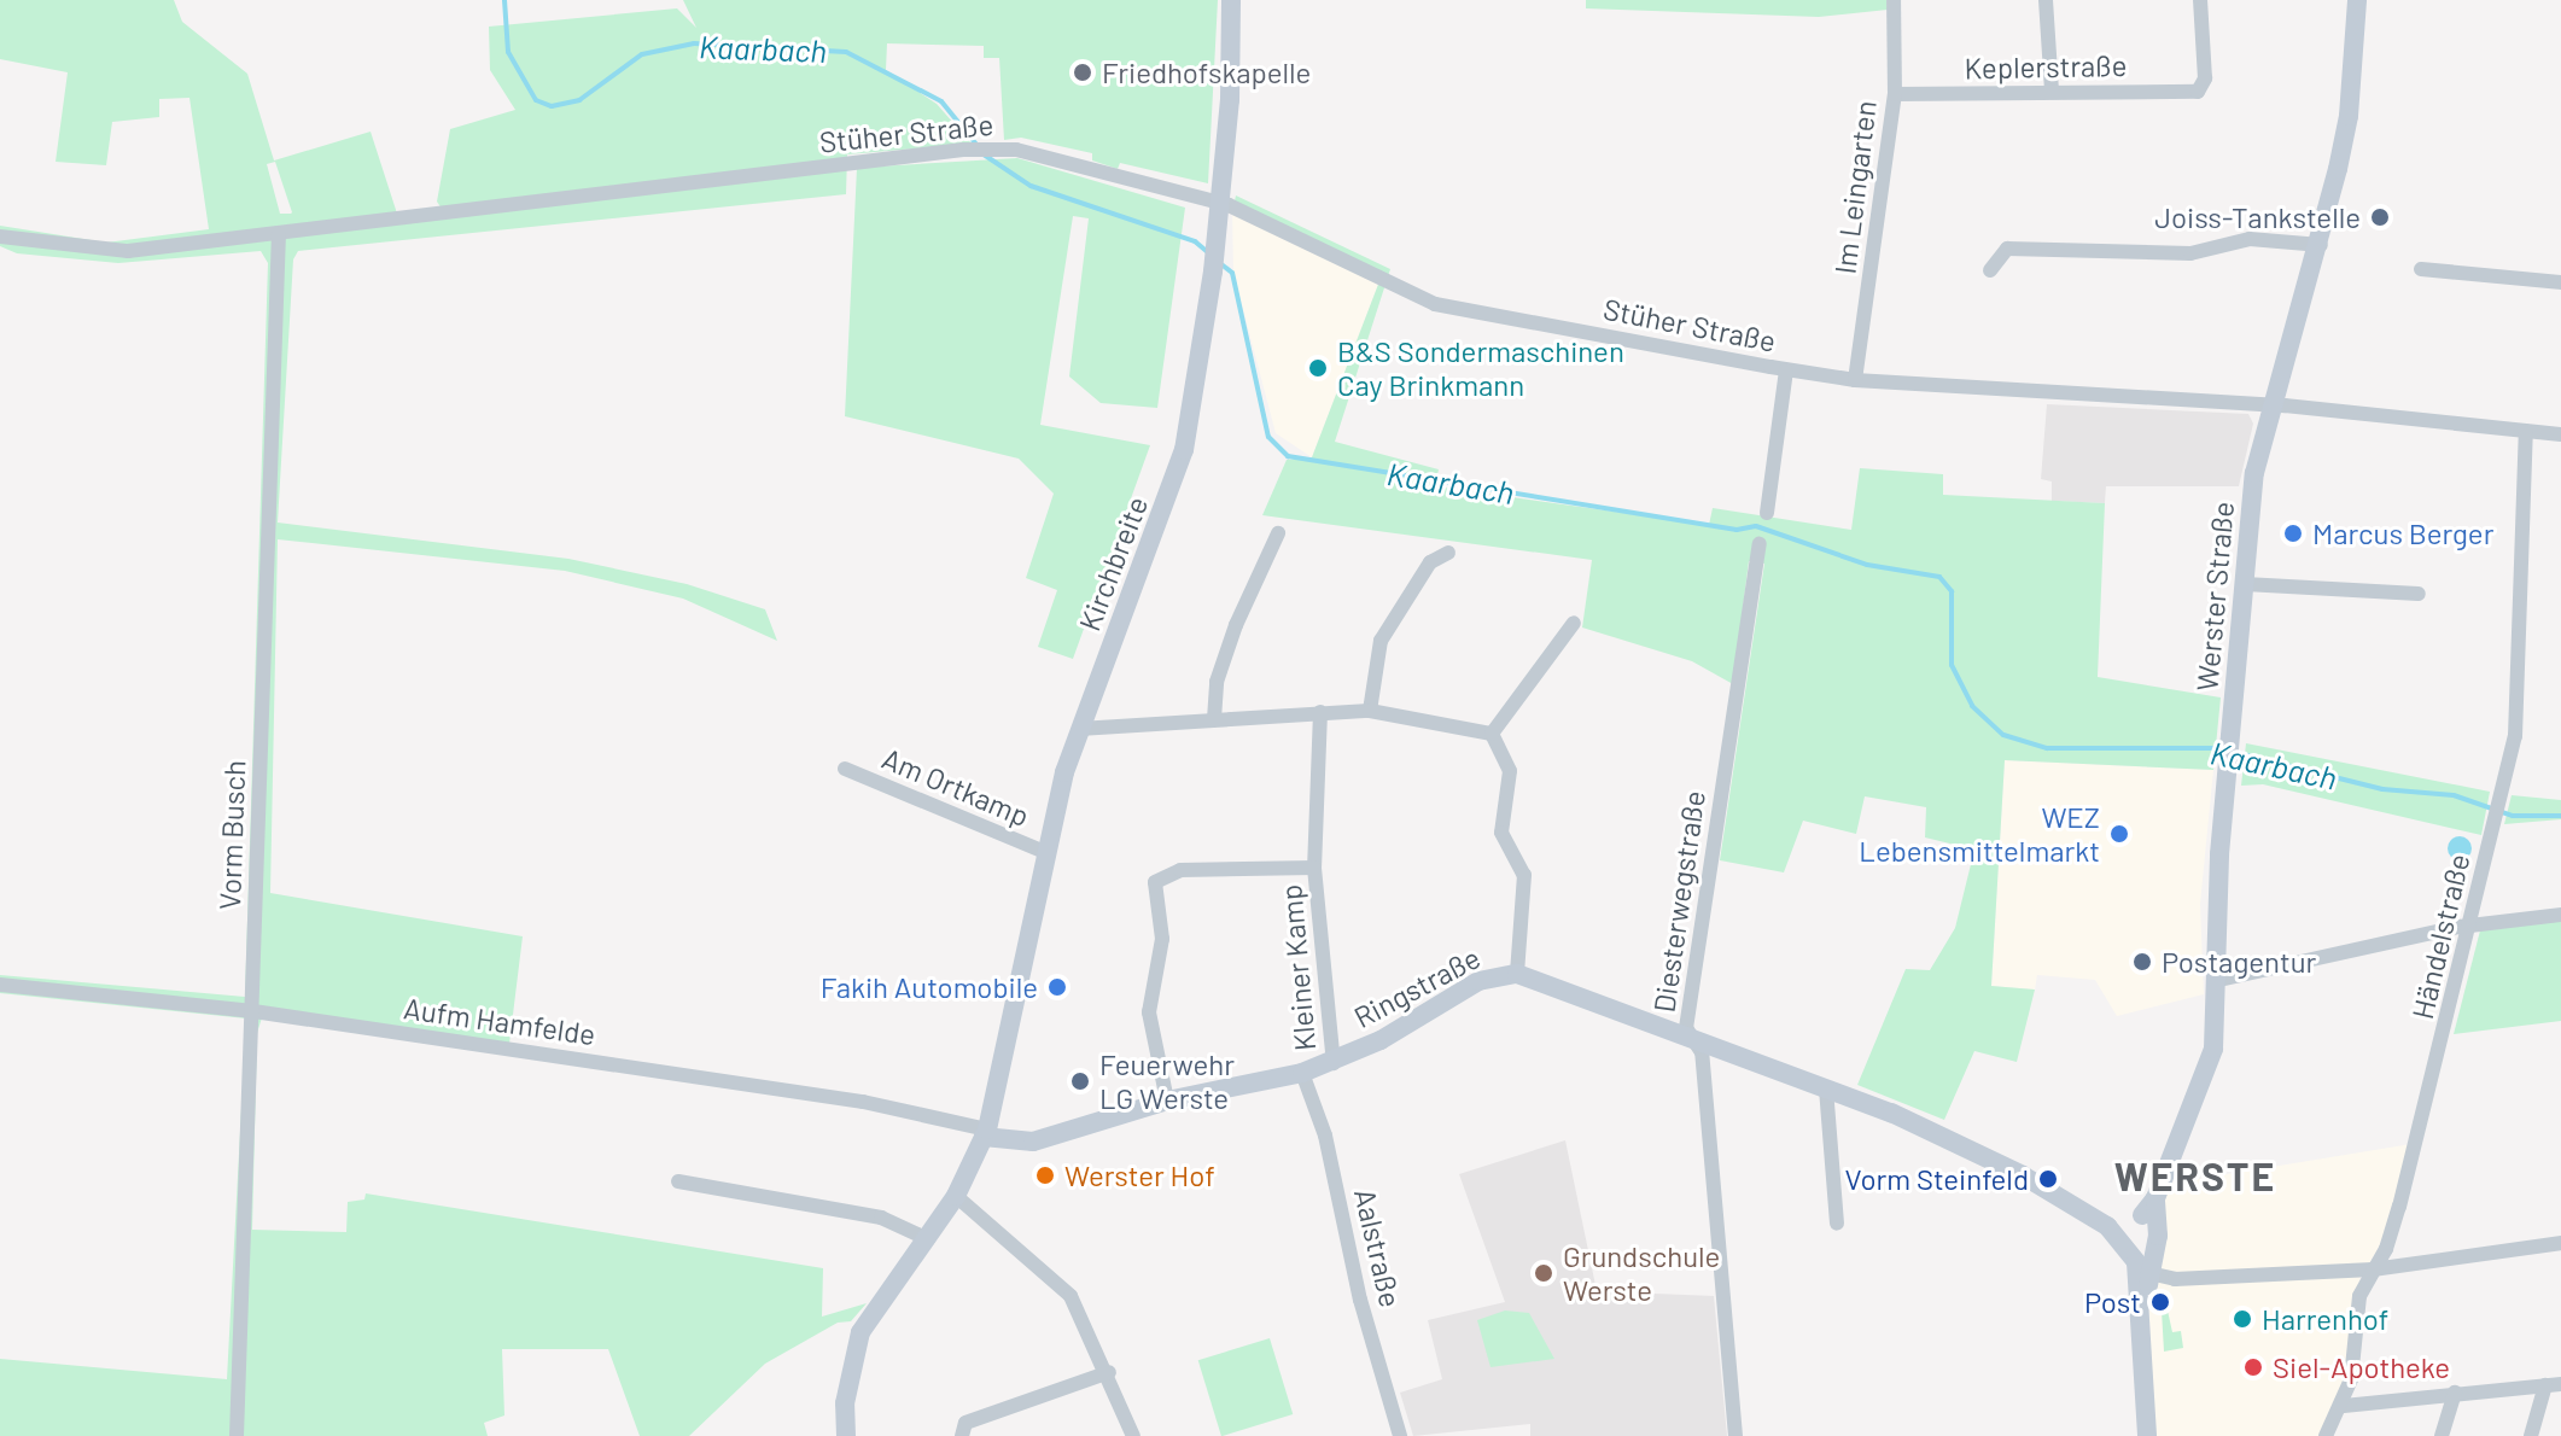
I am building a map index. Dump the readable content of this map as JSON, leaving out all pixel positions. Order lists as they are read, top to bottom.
{
  "streets": {
    "street": [
      "Keplerstraße",
      "Stüher Straße",
      "Im Leingarten",
      "Kirchbreite",
      "Werster Straße",
      "Am Ortkamp",
      "Vorm Busch",
      "Diesterwegstraße",
      "Händelstraße",
      "Kleiner Kamp",
      "Ringstraße",
      "Aufm Hamfelde",
      "Aalstraße"
    ]
  },
  "crossings": [
    ["Keplerstraße", "Im Leingarten"],
    ["Stüher Straße", "Im Leingarten"],
    ["Stüher Straße", "Kirchbreite"],
    ["Stüher Straße", "Werster Straße"],
    ["Stüher Straße", "Vorm Busch"],
    ["Stüher Straße", "Händelstraße"],
    ["Kirchbreite", "Am Ortkamp"],
    ["Kirchbreite", "Ringstraße"],
    ["Kirchbreite", "Aufm Hamfelde"],
    ["Werster Straße", "Ringstraße"],
    ["Vorm Busch", "Aufm Hamfelde"],
    ["Diesterwegstraße", "Ringstraße"],
    ["Kleiner Kamp", "Ringstraße"],
    ["Ringstraße", "Aufm Hamfelde"],
    ["Ringstraße", "Aalstraße"]
  ],
  "districts": ["WERSTE"],
  "water": ["Kaarbach"],
  "places": [
    "Friedhofskapelle",
    "Joiss-Tankstelle",
    "B&S Sondermaschinen Cay Brinkmann",
    "Marcus Berger",
    "WEZ Lebensmittelmarkt",
    "Postagentur",
    "Fakih Automobile",
    "Feuerwehr LG Werste",
    "Werster Hof",
    "Vorm Steinfeld",
    "Grundschule Werste",
    "Post",
    "Harrenhof",
    "Siel-Apotheke"
  ]
}
